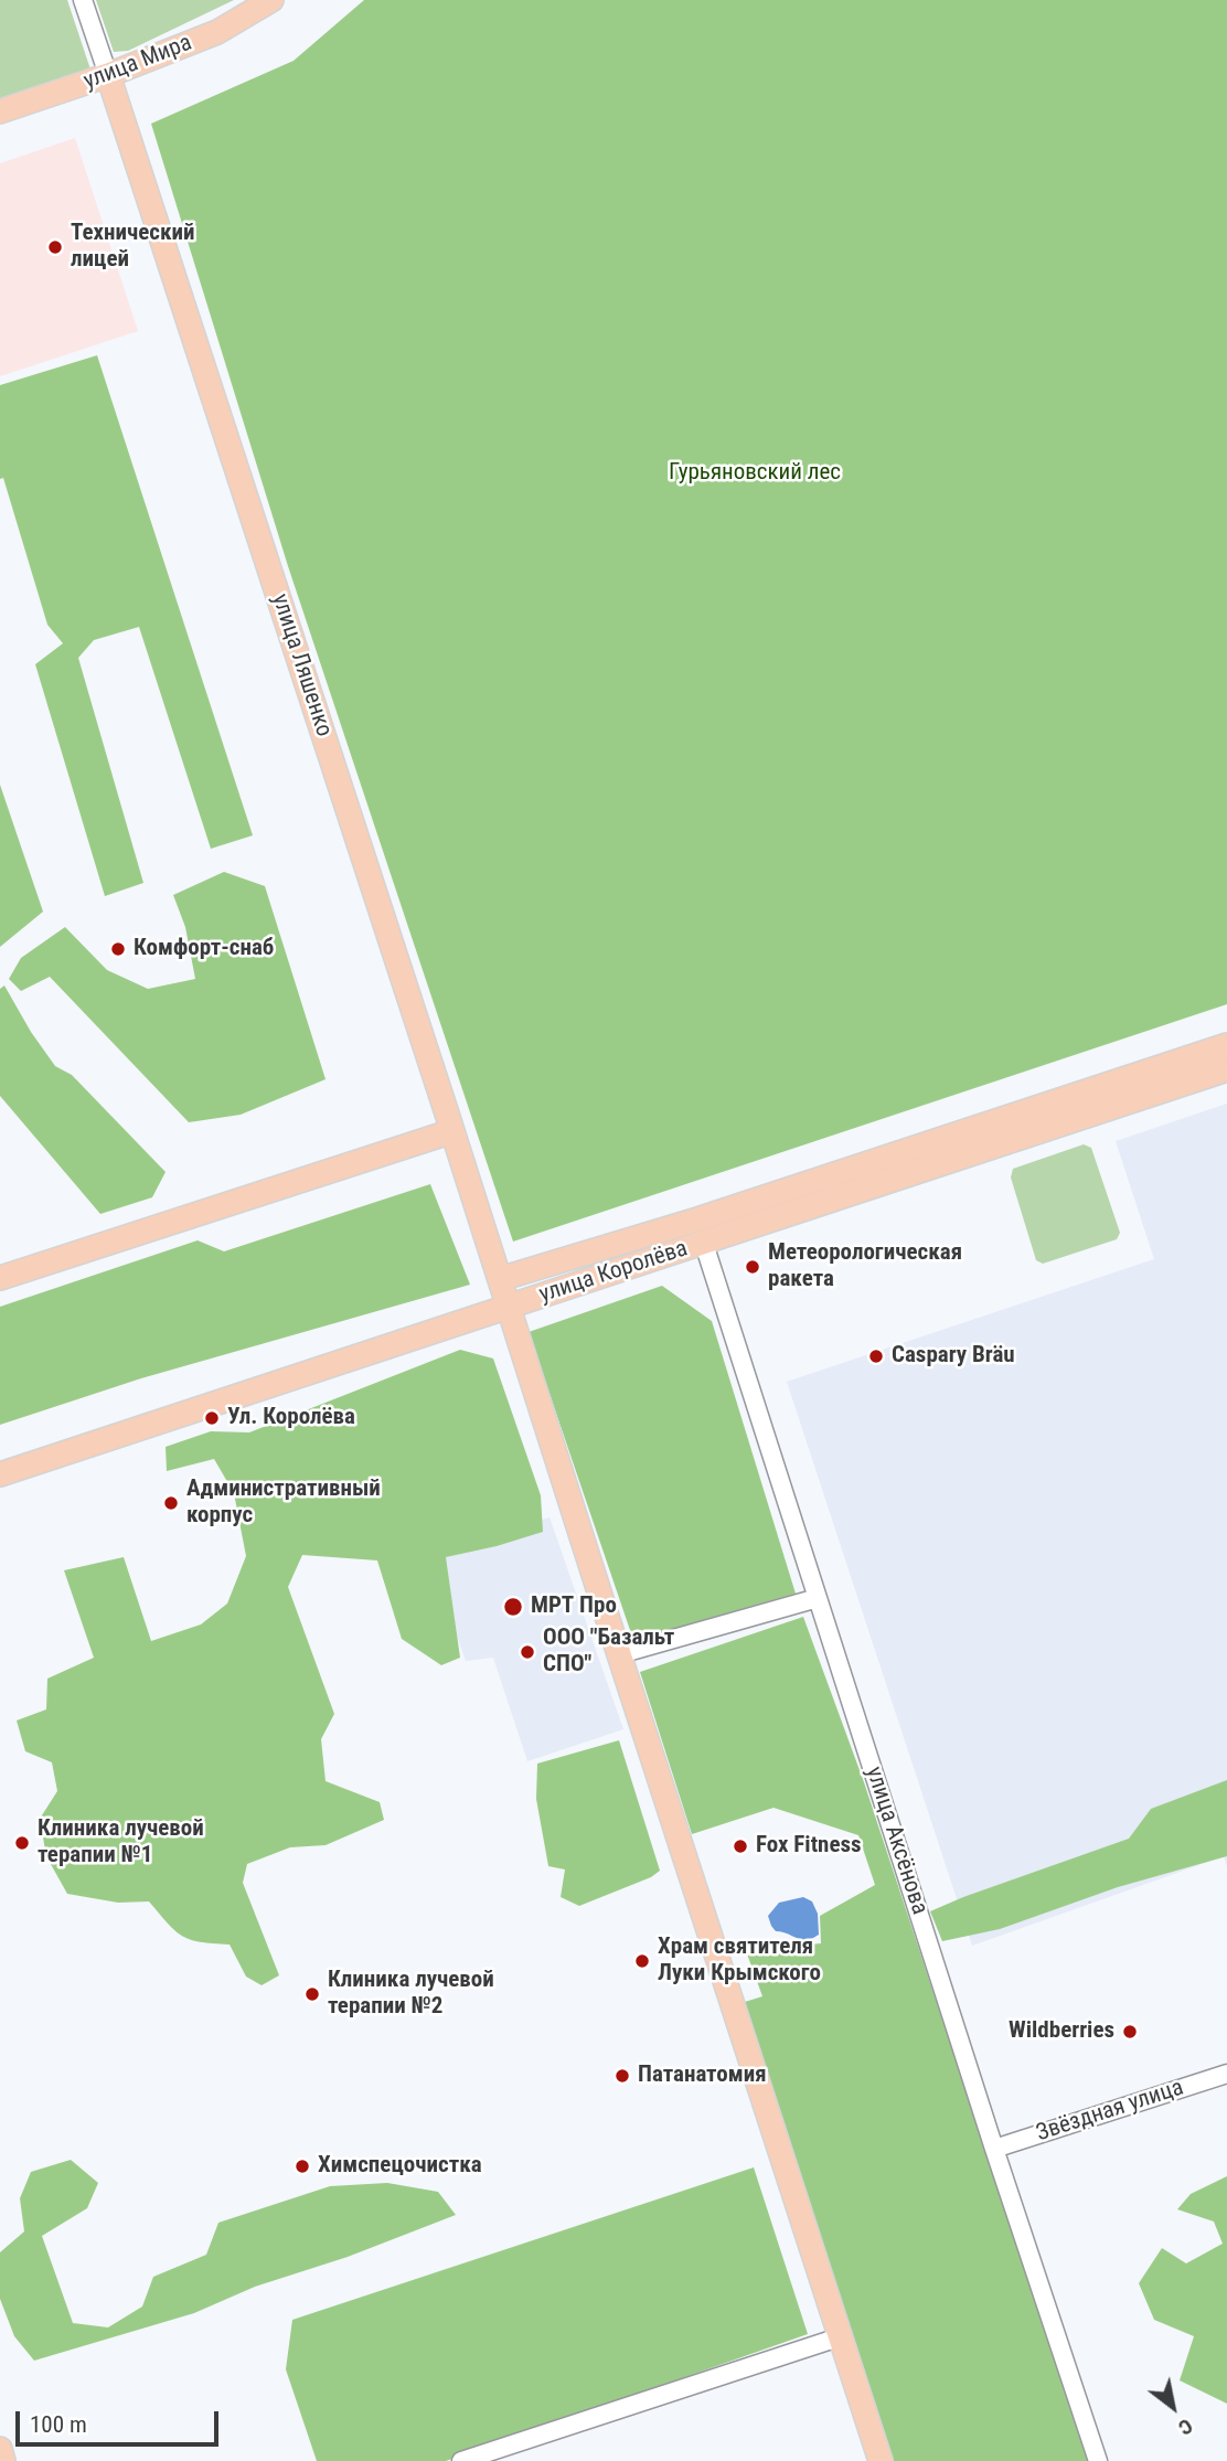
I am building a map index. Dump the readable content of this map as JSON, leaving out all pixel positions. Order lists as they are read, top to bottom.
{
  "streets": {
    "main road": [
      "улица Мира",
      "улица Ляшенко",
      "улица Королёва",
      "улица Аксёнова"
    ],
    "street": ["Звёздная улица"]
  },
  "crossings": [
    ["улица Мира", "улица Ляшенко"],
    ["улица Ляшенко", "улица Королёва"],
    ["улица Королёва", "улица Аксёнова"],
    ["улица Аксёнова", "Звёздная улица"]
  ],
  "parks": ["Гурьяновский лес"],
  "places": [
    "Технический лицей",
    "Комфорт-снаб",
    "Метеорологическая ракета",
    "Caspary Bräu",
    "Ул. Королёва",
    "Административный корпус",
    "МРТ Про",
    "ООО \"Базальт СПО\"",
    "Клиника лучевой терапии №1",
    "Fox Fitness",
    "Храм святителя Луки Крымского",
    "Клиника лучевой терапии №2",
    "Wildberries",
    "Патанатомия",
    "Химспецочистка"
  ],
  "scale_bar": "100 m",
  "north": "bottom right"
}
